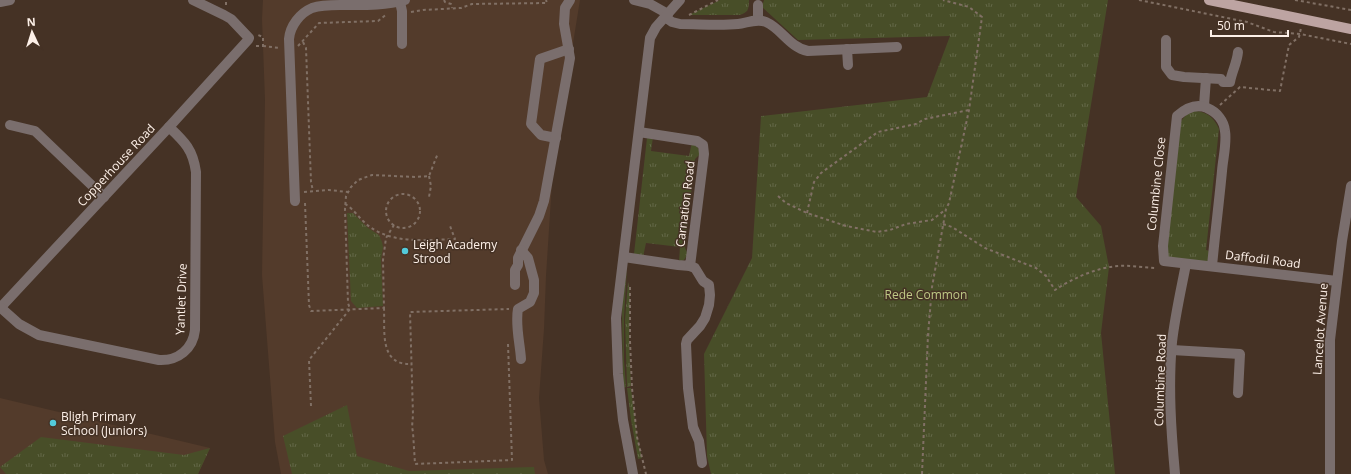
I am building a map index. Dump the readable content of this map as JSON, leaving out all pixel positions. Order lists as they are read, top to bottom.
{
  "streets": {
    "street": [
      "Copperhouse Road",
      "Columbine Close",
      "Carnation Road",
      "Daffodil Road",
      "Yantlet Drive",
      "Lancelot Avenue",
      "Columbine Road"
    ]
  },
  "crossings": [
    ["Copperhouse Road", "Yantlet Drive"],
    ["Columbine Close", "Daffodil Road"],
    ["Columbine Close", "Columbine Road"],
    ["Daffodil Road", "Lancelot Avenue"],
    ["Daffodil Road", "Columbine Road"]
  ],
  "parks": ["Rede Common"],
  "places": ["Leigh Academy Strood", "Bligh Primary School (Juniors)"],
  "scale_bar": "50 m",
  "north": "top"
}
